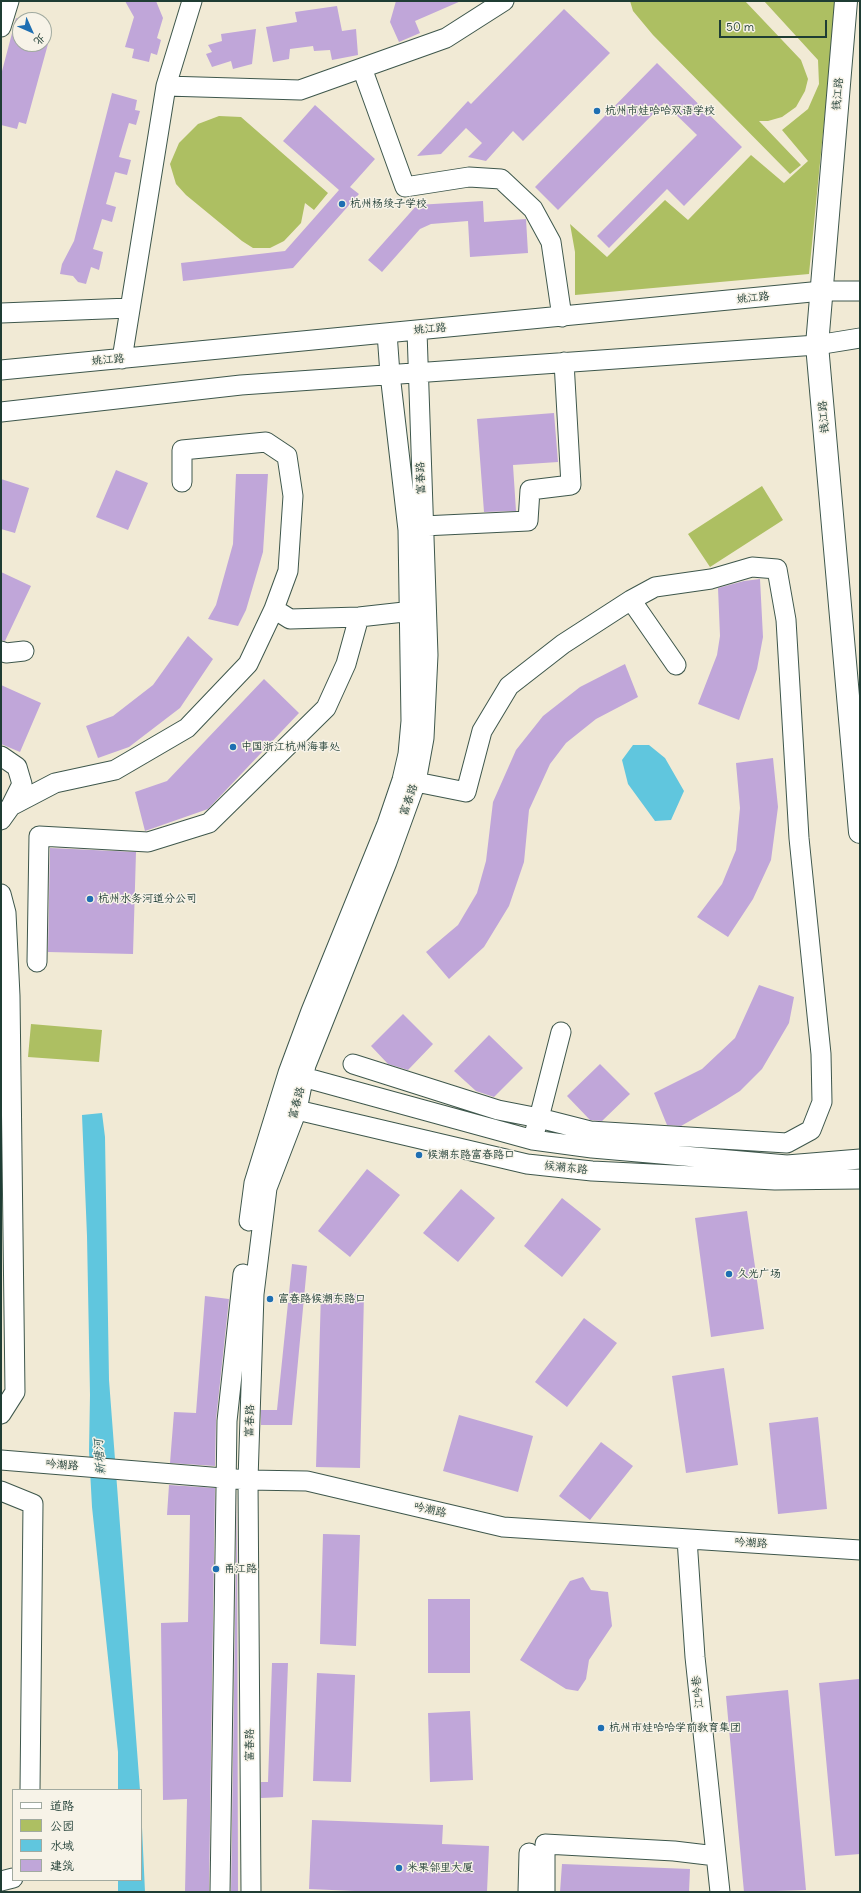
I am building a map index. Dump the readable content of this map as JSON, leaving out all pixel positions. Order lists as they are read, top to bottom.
{
  "streets": {
    "main road": ["钱江路"],
    "street": [
      "姚江路",
      "富春路",
      "候潮东路",
      "吟潮路",
      "江吟巷"
    ]
  },
  "crossings": [
    ["钱江路", "姚江路"],
    ["姚江路", "富春路"],
    ["富春路", "候潮东路"],
    ["富春路", "吟潮路"],
    ["吟潮路", "江吟巷"]
  ],
  "water": ["新塘河"],
  "places": [
    "杭州市娃哈哈双语学校",
    "杭州杨绫子学校",
    "中国浙江杭州海事处",
    "杭州水务河道分公司",
    "候潮东路富春路口",
    "久光广场",
    "富春路候潮东路口",
    "甬江路",
    "杭州市娃哈哈学前教育集团",
    "米果邻里大厦"
  ],
  "legend": [
    "道路",
    "公园",
    "水域",
    "建筑"
  ],
  "scale_bar": "50 m",
  "north": "bottom right"
}
